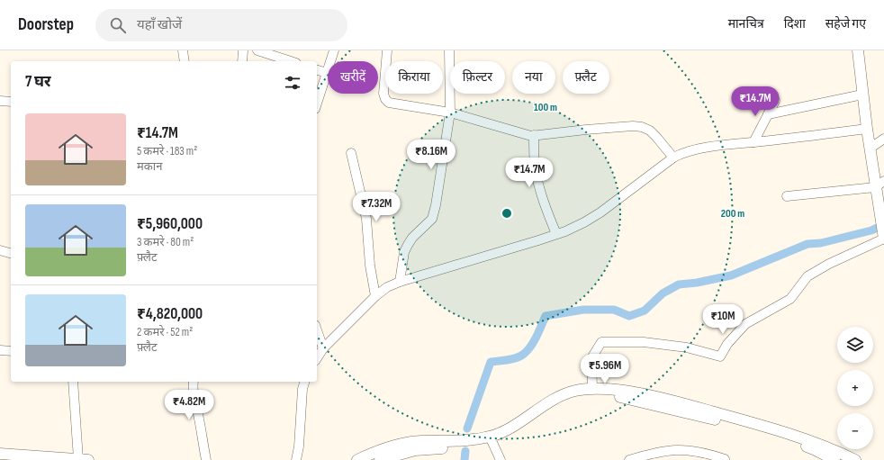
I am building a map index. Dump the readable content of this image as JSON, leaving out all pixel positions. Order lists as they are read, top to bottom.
{
  "page": {
    "header": "Doorstep",
    "search": "यहाँ खोजें",
    "nav": ["मानचित्र", "दिशा", "सहेजे गए"],
    "chip": [
      "खरीदें",
      "किराया",
      "फ़िल्टर",
      "नया",
      "फ़्लैट"
    ],
    "heading": "7 घर",
    "price": [
      "₹14.7M",
      "₹8.16M",
      "₹14.7M",
      "₹7.32M",
      "₹10M",
      "₹5.96M",
      "₹4.82M"
    ],
    "list": [
      {
        "name": "₹14.7M",
        "note": "5 कमरे · 183 m² · मकान"
      },
      {
        "name": "₹5,960,000",
        "note": "3 कमरे · 80 m² · फ़्लैट"
      },
      {
        "name": "₹4,820,000",
        "note": "2 कमरे · 52 m² · फ़्लैट"
      }
    ],
    "map_buttons": ["+", "−"]
  },
  "rings": ["100 m", "200 m"]
}
